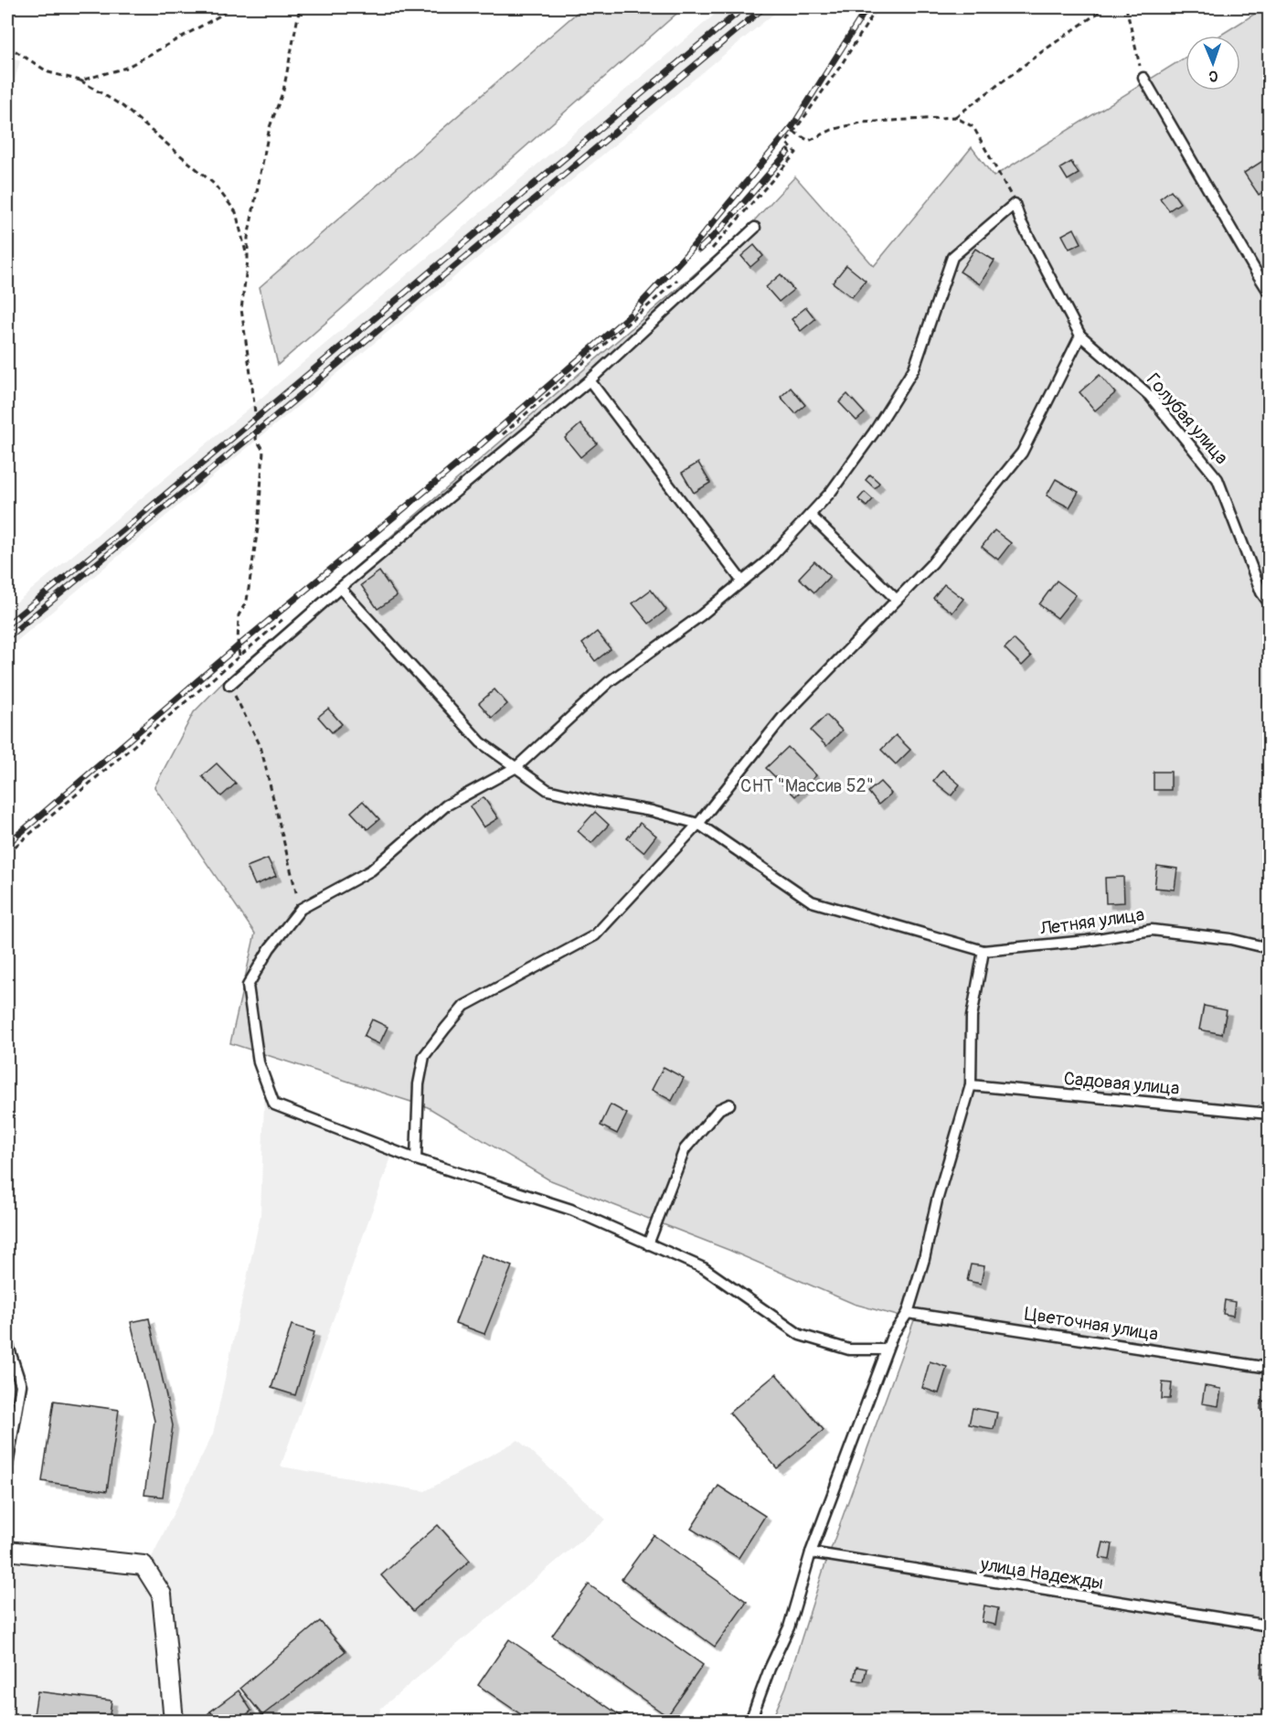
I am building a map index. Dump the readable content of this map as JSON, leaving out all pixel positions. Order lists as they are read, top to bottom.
{
  "streets": {
    "lane": [
      "Голубая улица",
      "Летняя улица",
      "Садовая улица",
      "Цветочная улица",
      "улица Надежды"
    ]
  },
  "parks": ["СНТ \"Массив 52\""],
  "north": "bottom"
}
